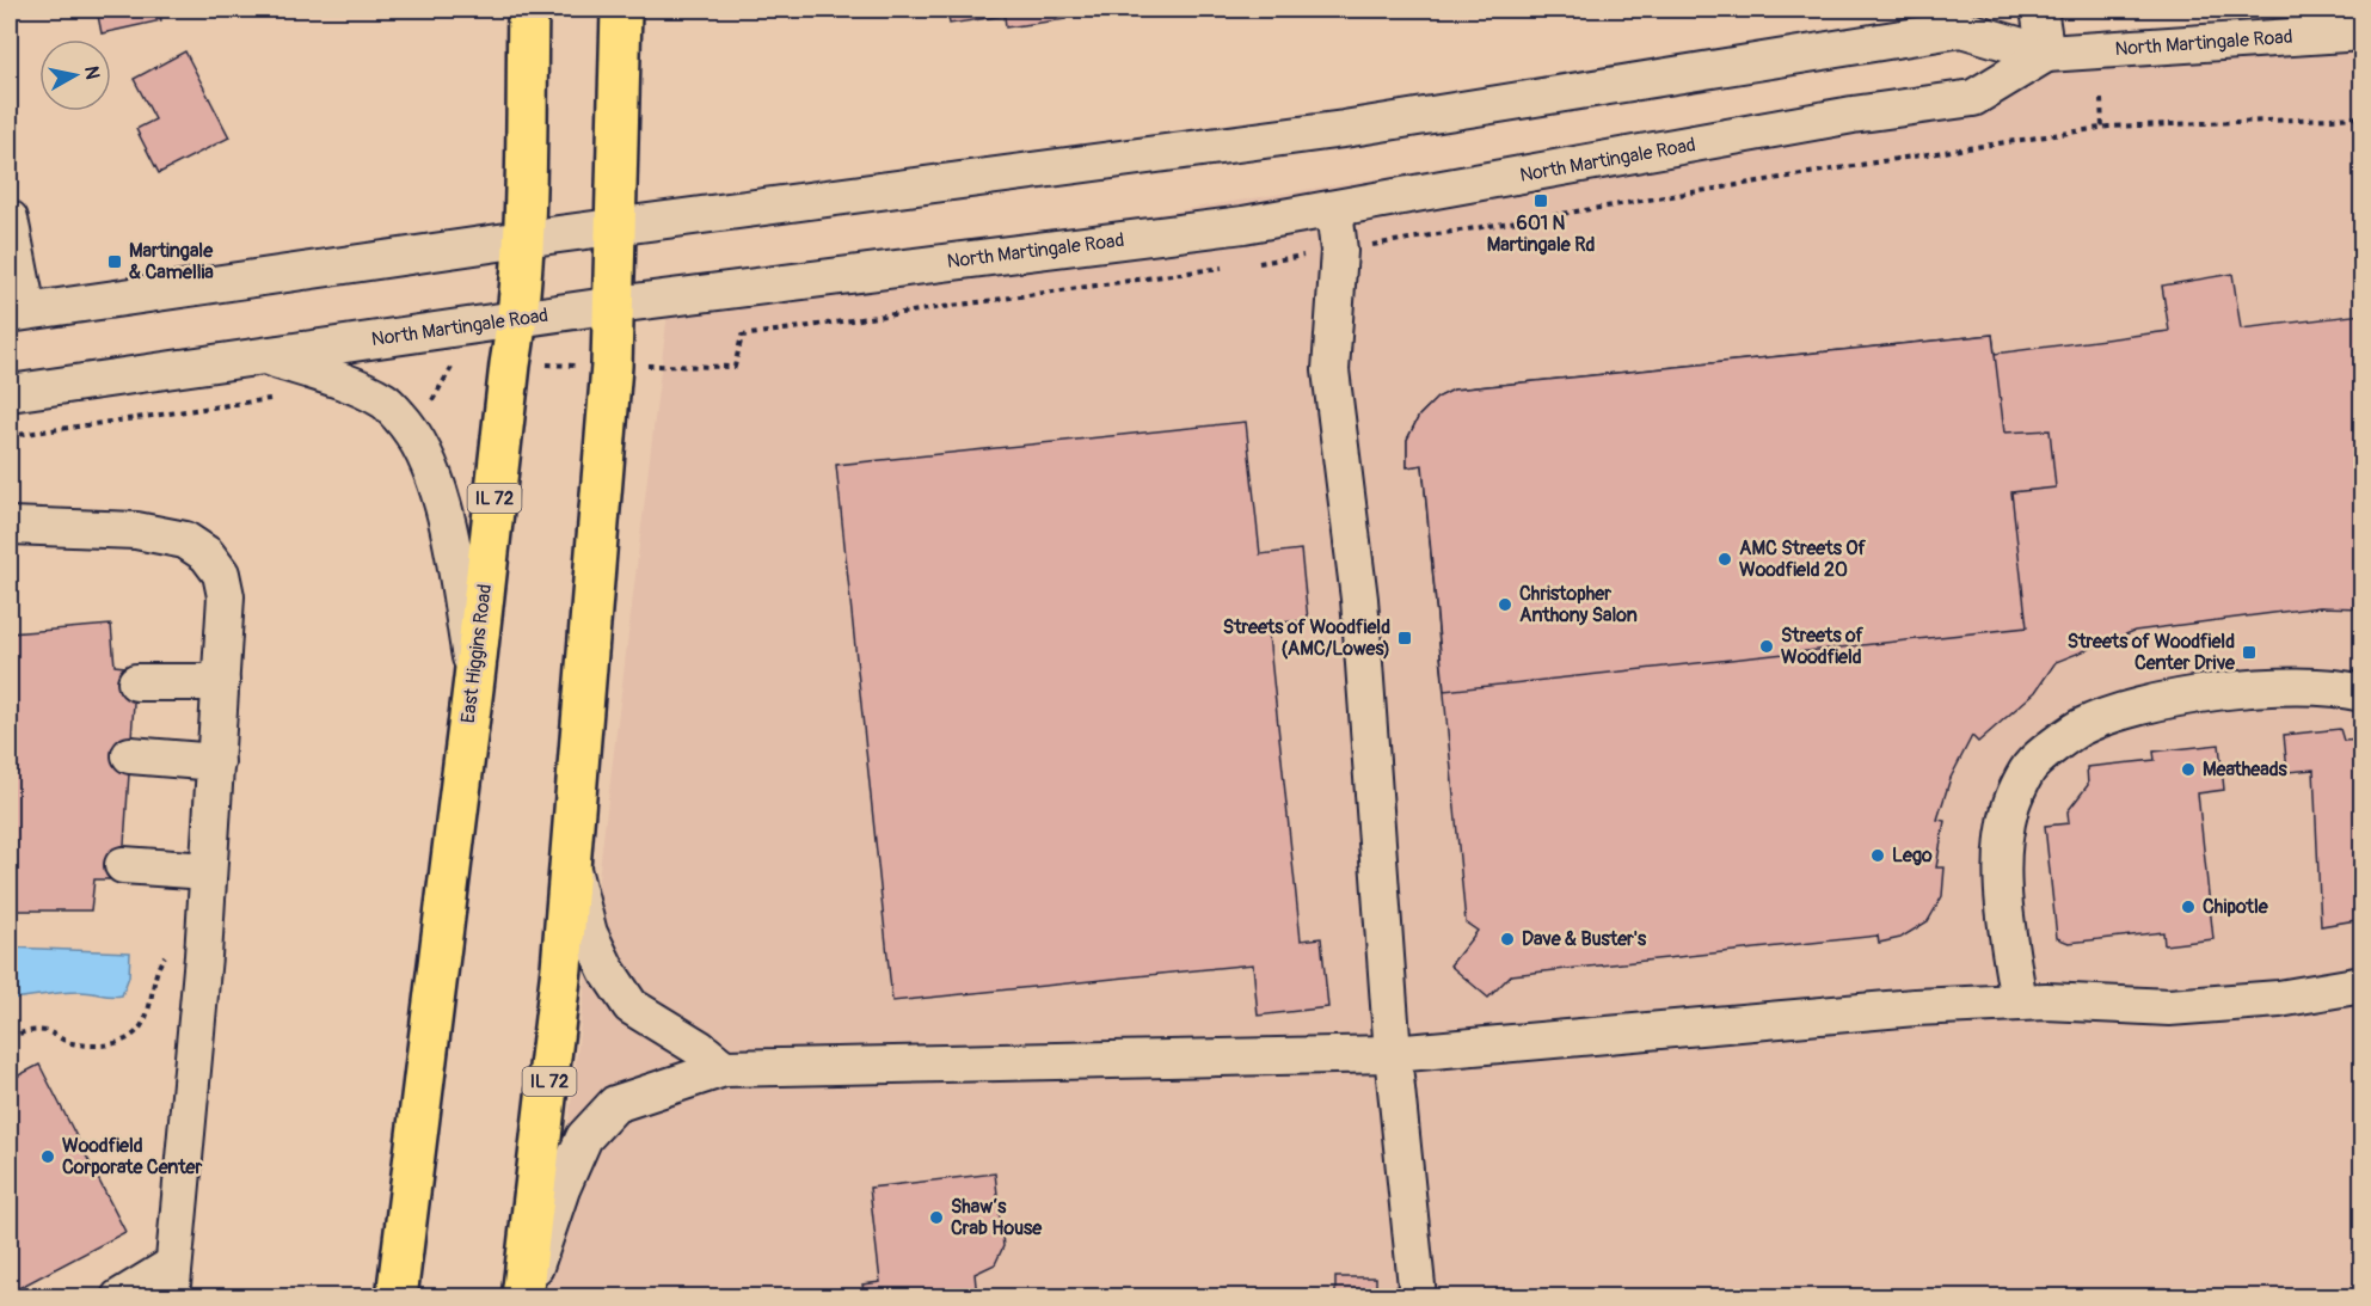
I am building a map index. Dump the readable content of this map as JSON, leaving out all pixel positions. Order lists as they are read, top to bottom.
{
  "streets": {
    "main road": ["IL 72", "East Higgins Road"],
    "street": ["North Martingale Road"]
  },
  "crossings": [
    ["North Martingale Road", "IL 72"],
    ["North Martingale Road", "East Higgins Road"]
  ],
  "places": {
    "transit": [
      "601 N Martingale Rd",
      "Martingale & Camellia",
      "Streets of Woodfield (AMC/Lowes)",
      "Streets of Woodfield Center Drive"
    ],
    "other": [
      "AMC Streets Of Woodfield 20",
      "Christopher Anthony Salon",
      "Streets of Woodfield",
      "Meatheads",
      "Lego",
      "Chipotle",
      "Dave & Buster's",
      "Woodfield Corporate Center",
      "Shaw‘s Crab House"
    ]
  },
  "north": "right"
}
